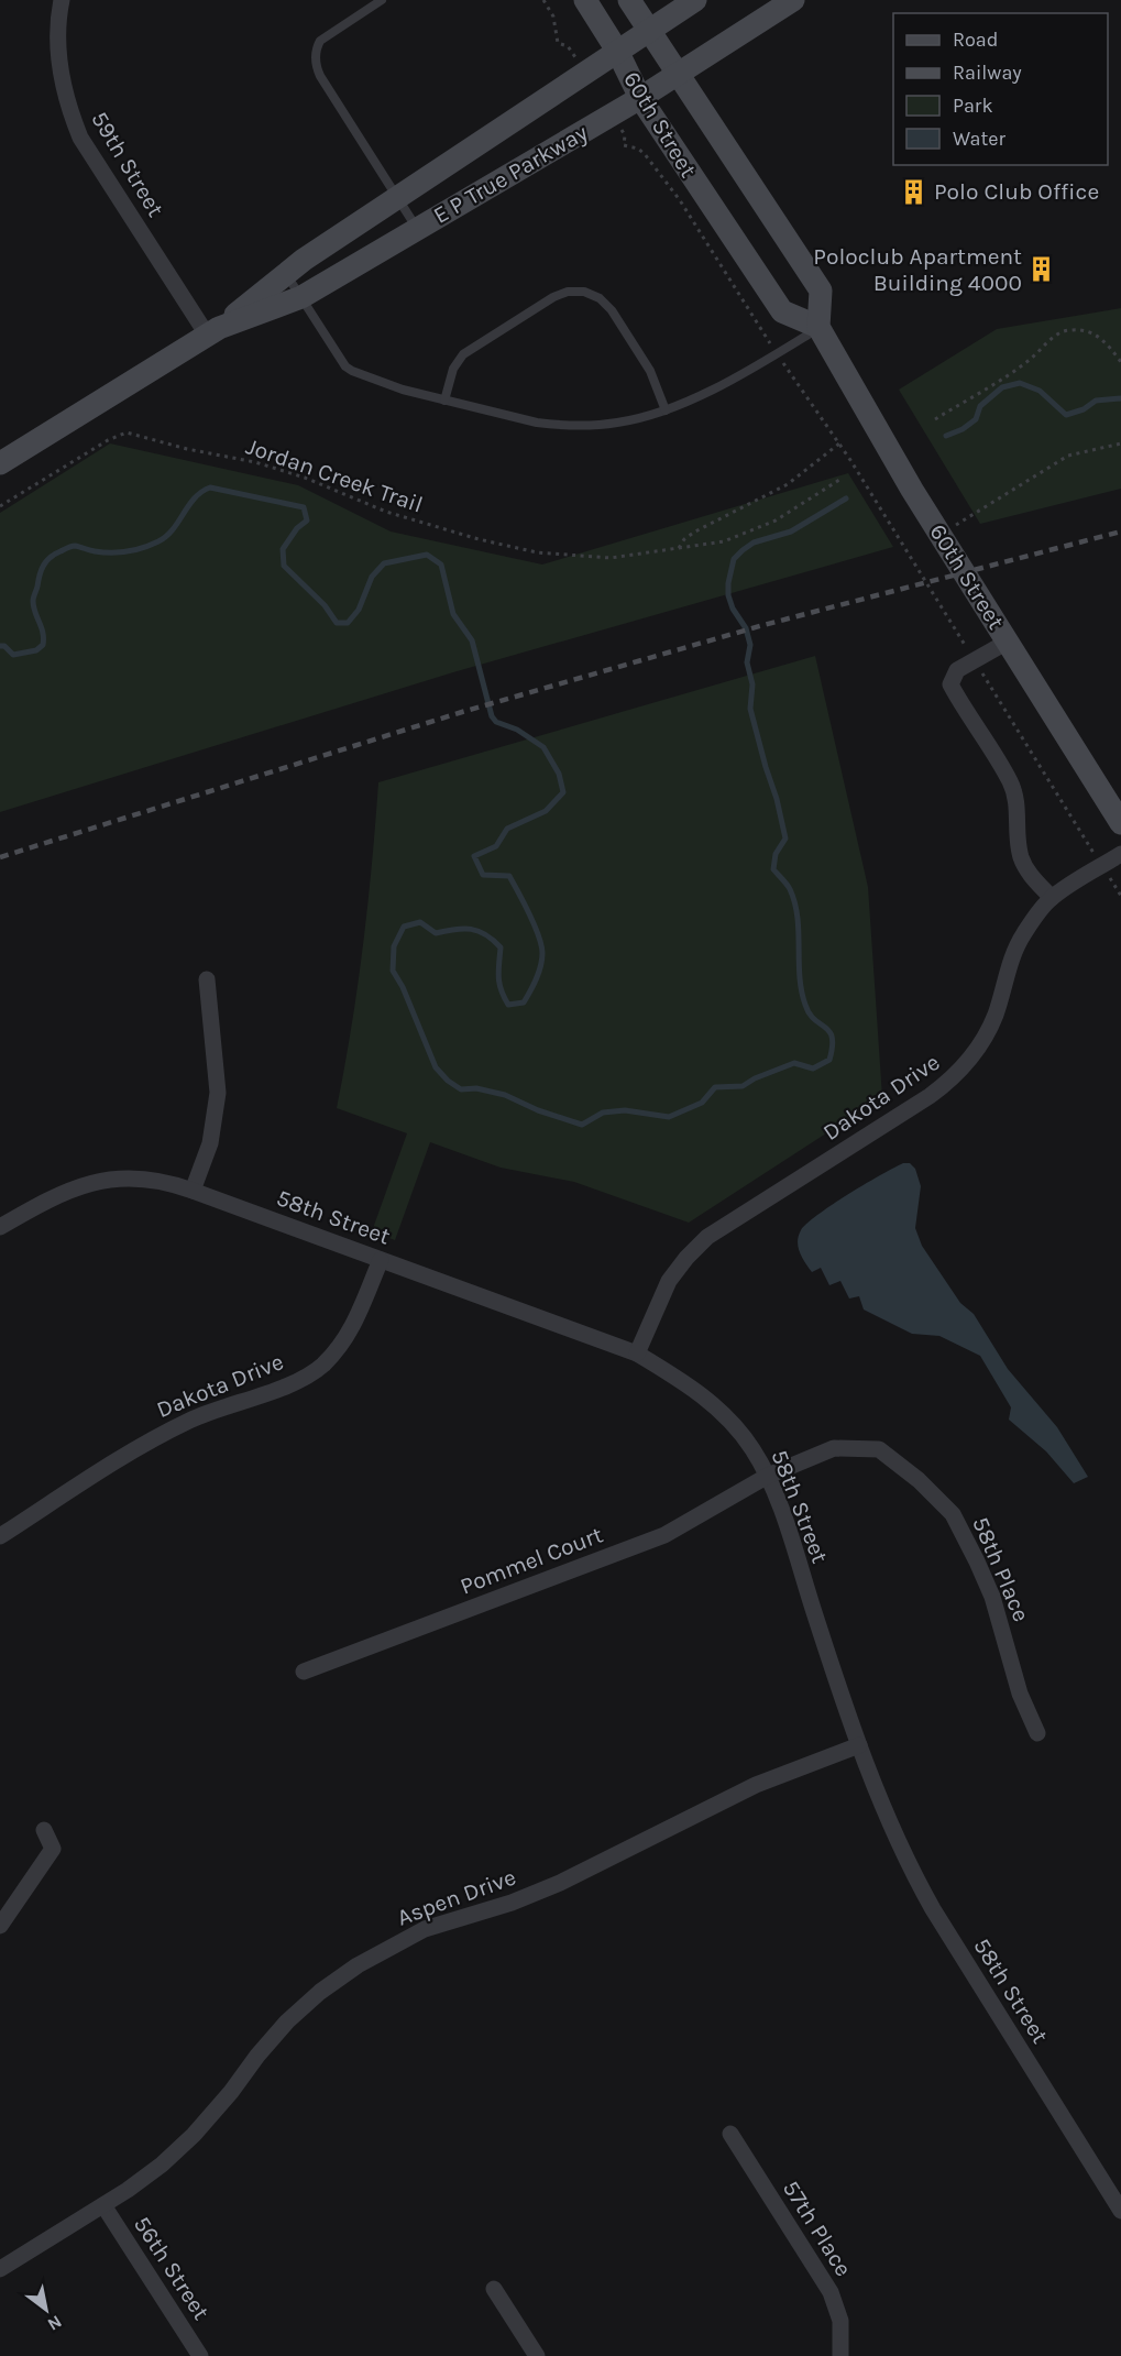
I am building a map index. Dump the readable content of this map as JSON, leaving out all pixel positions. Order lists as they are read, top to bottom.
{
  "streets": {
    "main road": ["60th Street", "E P True Parkway"],
    "street": [
      "59th Street",
      "Dakota Drive",
      "58th Street",
      "Pommel Court",
      "58th Place",
      "Aspen Drive",
      "57th Place",
      "56th Street"
    ],
    "path": ["Jordan Creek Trail"]
  },
  "crossings": [
    ["60th Street", "E P True Parkway"],
    ["59th Street", "E P True Parkway"],
    ["Dakota Drive", "58th Street"],
    ["58th Street", "Pommel Court"],
    ["58th Street", "58th Place"],
    ["58th Street", "Aspen Drive"],
    ["Pommel Court", "58th Place"],
    ["Aspen Drive", "56th Street"]
  ],
  "places": {
    "building": ["Polo Club Office", "Poloclub Apartment Building 4000"]
  },
  "legend": [
    "Road",
    "Railway",
    "Park",
    "Water"
  ],
  "north": "bottom right"
}
